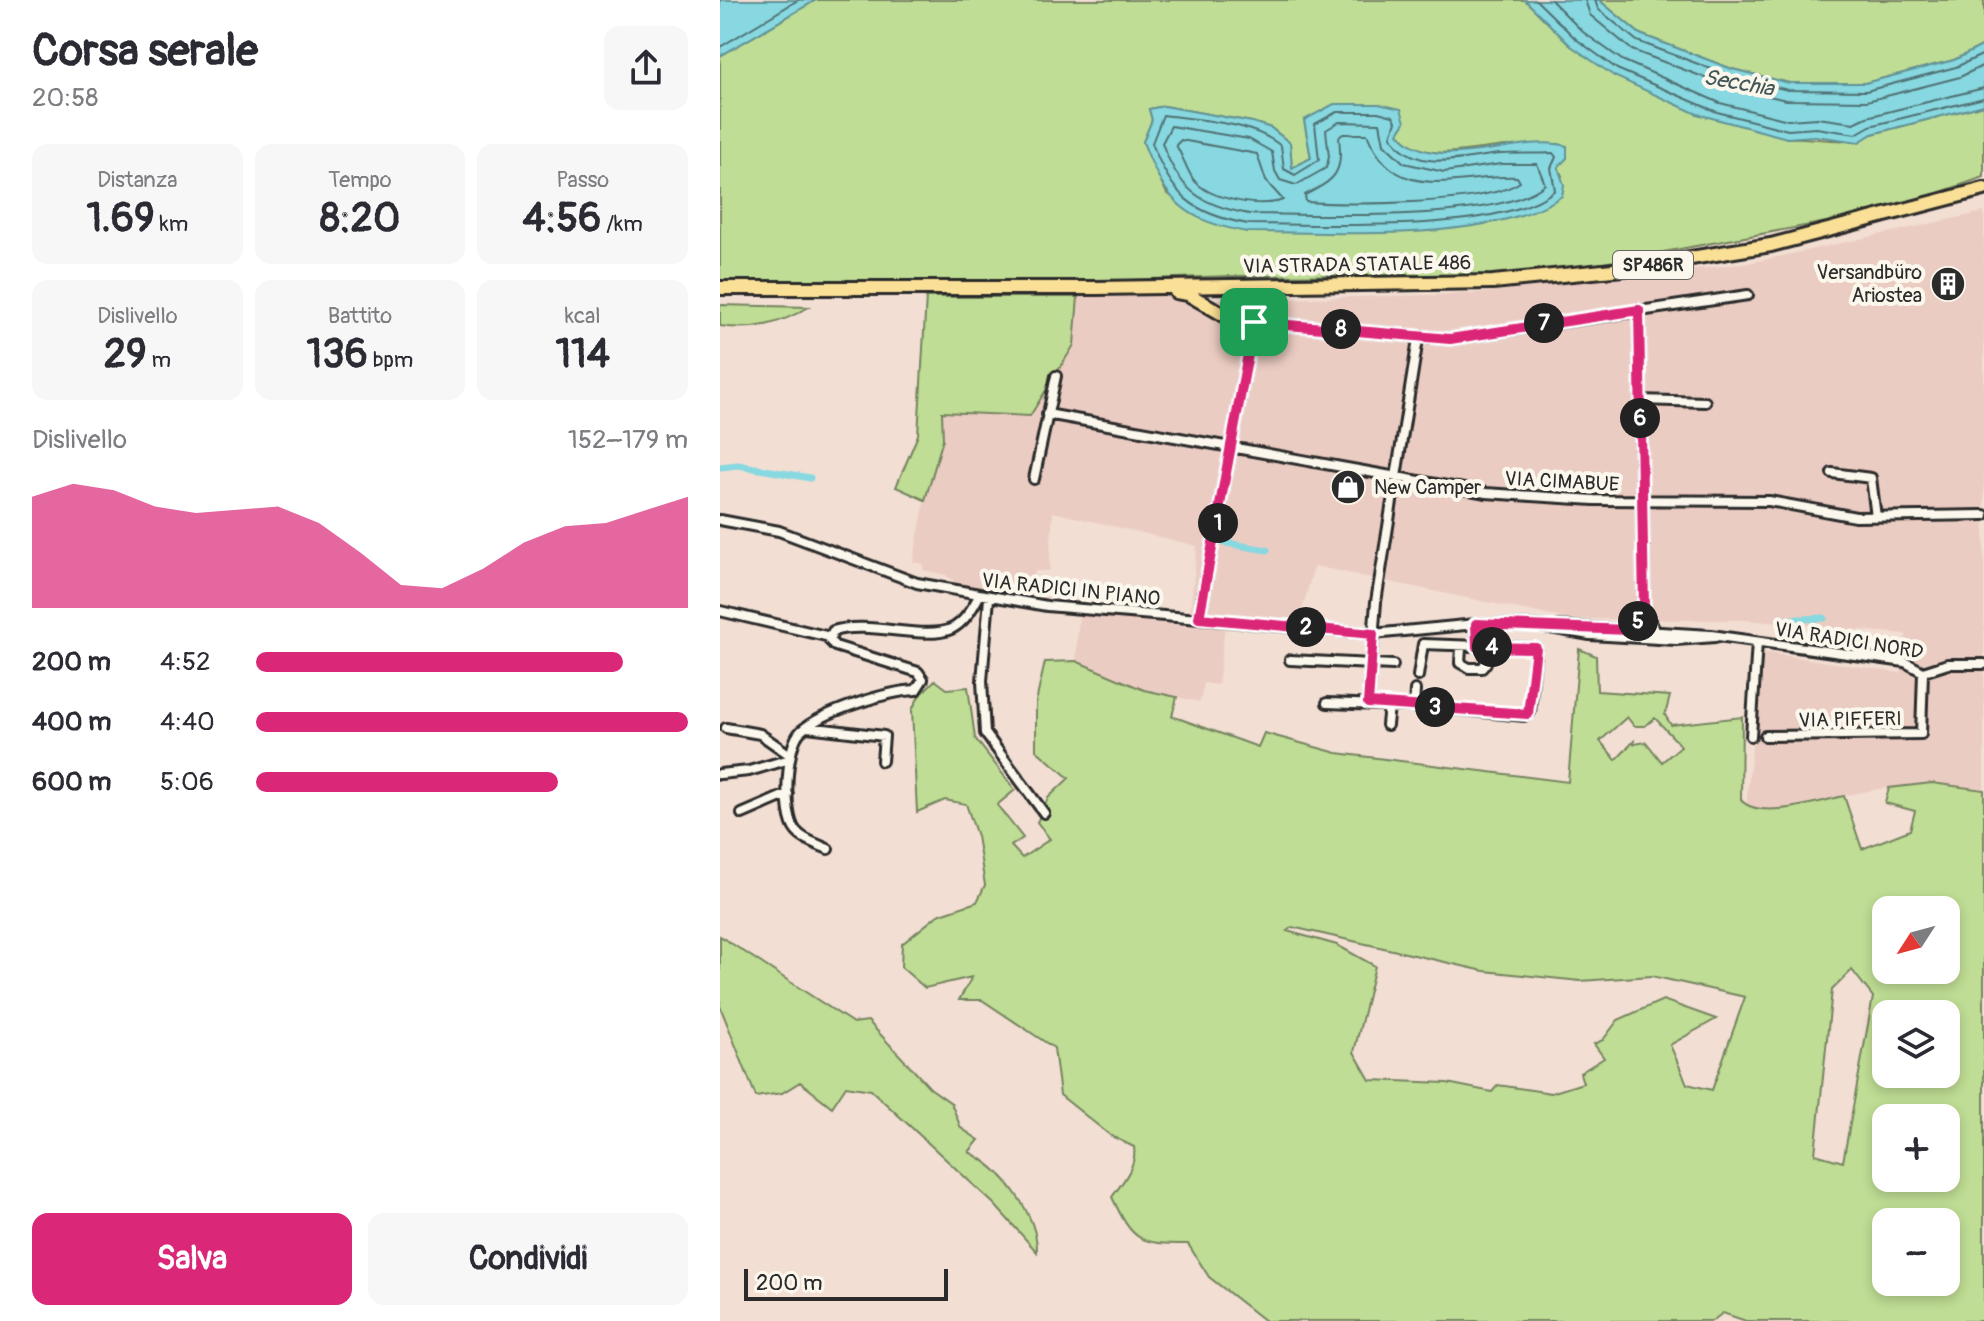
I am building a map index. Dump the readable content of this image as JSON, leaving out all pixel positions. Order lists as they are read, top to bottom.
{
  "streets": {
    "main road": ["VIA STRADA STATALE 486", "SP486R"],
    "street": [
      "VIA CIMABUE",
      "VIA RADICI IN PIANO",
      "VIA RADICI NORD",
      "VIA PIFFERI"
    ]
  },
  "crossings": [
    ["VIA RADICI IN PIANO", "VIA RADICI NORD"],
    ["VIA RADICI NORD", "VIA PIFFERI"]
  ],
  "water": ["Secchia"],
  "places": {
    "building": ["Versandbüro Ariostea"],
    "shop": ["New Camper"]
  },
  "scale_bar": "200 m",
  "north": "bottom left",
  "page": {
    "heading": ["Corsa serale", "20:58"],
    "stats": [
      ["Distanza", "1.69 km"],
      ["Tempo", "8:20"],
      ["Passo", "4:56 /km"],
      ["Dislivello", "29 m"],
      ["Battito", "136 bpm"],
      ["kcal", "114"]
    ],
    "pins": [
      "7",
      "8",
      "6",
      "1",
      "5",
      "2",
      "4",
      "3"
    ],
    "chart": ["Dislivello", "152–179 m"],
    "list": [
      {
        "name": "200 m",
        "note": "4:52"
      },
      {
        "name": "400 m",
        "note": "4:40"
      },
      {
        "name": "600 m",
        "note": "5:06"
      }
    ],
    "map_buttons": ["+", "−"],
    "buttons": ["Salva", "Condividi"],
    "scale": "200 m"
  }
}
